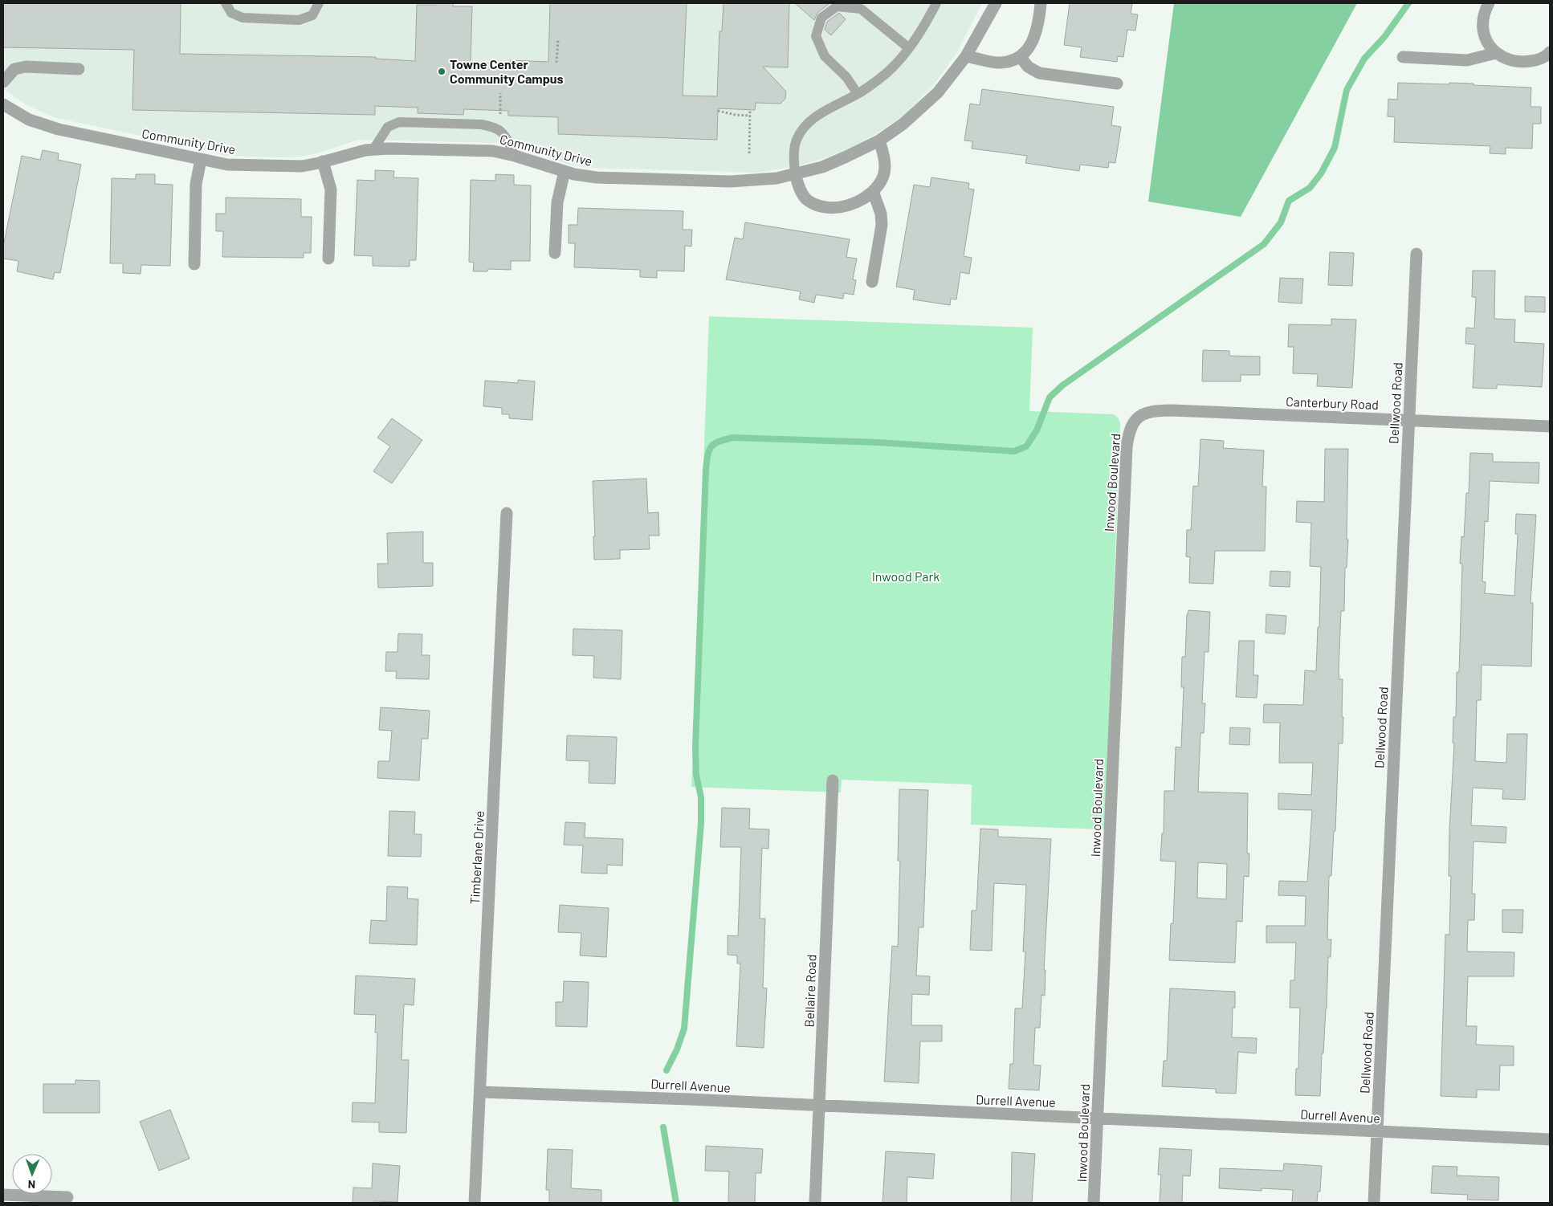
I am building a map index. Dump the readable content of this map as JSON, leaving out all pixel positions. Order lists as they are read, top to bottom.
{
  "streets": {
    "street": [
      "Community Drive",
      "Canterbury Road",
      "Dellwood Road",
      "Inwood Boulevard",
      "Timberlane Drive",
      "Bellaire Road",
      "Durrell Avenue"
    ]
  },
  "crossings": [
    ["Canterbury Road", "Dellwood Road"],
    ["Canterbury Road", "Inwood Boulevard"],
    ["Dellwood Road", "Durrell Avenue"],
    ["Inwood Boulevard", "Durrell Avenue"],
    ["Timberlane Drive", "Durrell Avenue"],
    ["Bellaire Road", "Durrell Avenue"]
  ],
  "parks": ["Inwood Park"],
  "places": ["Towne Center Community Campus"],
  "north": "bottom"
}
